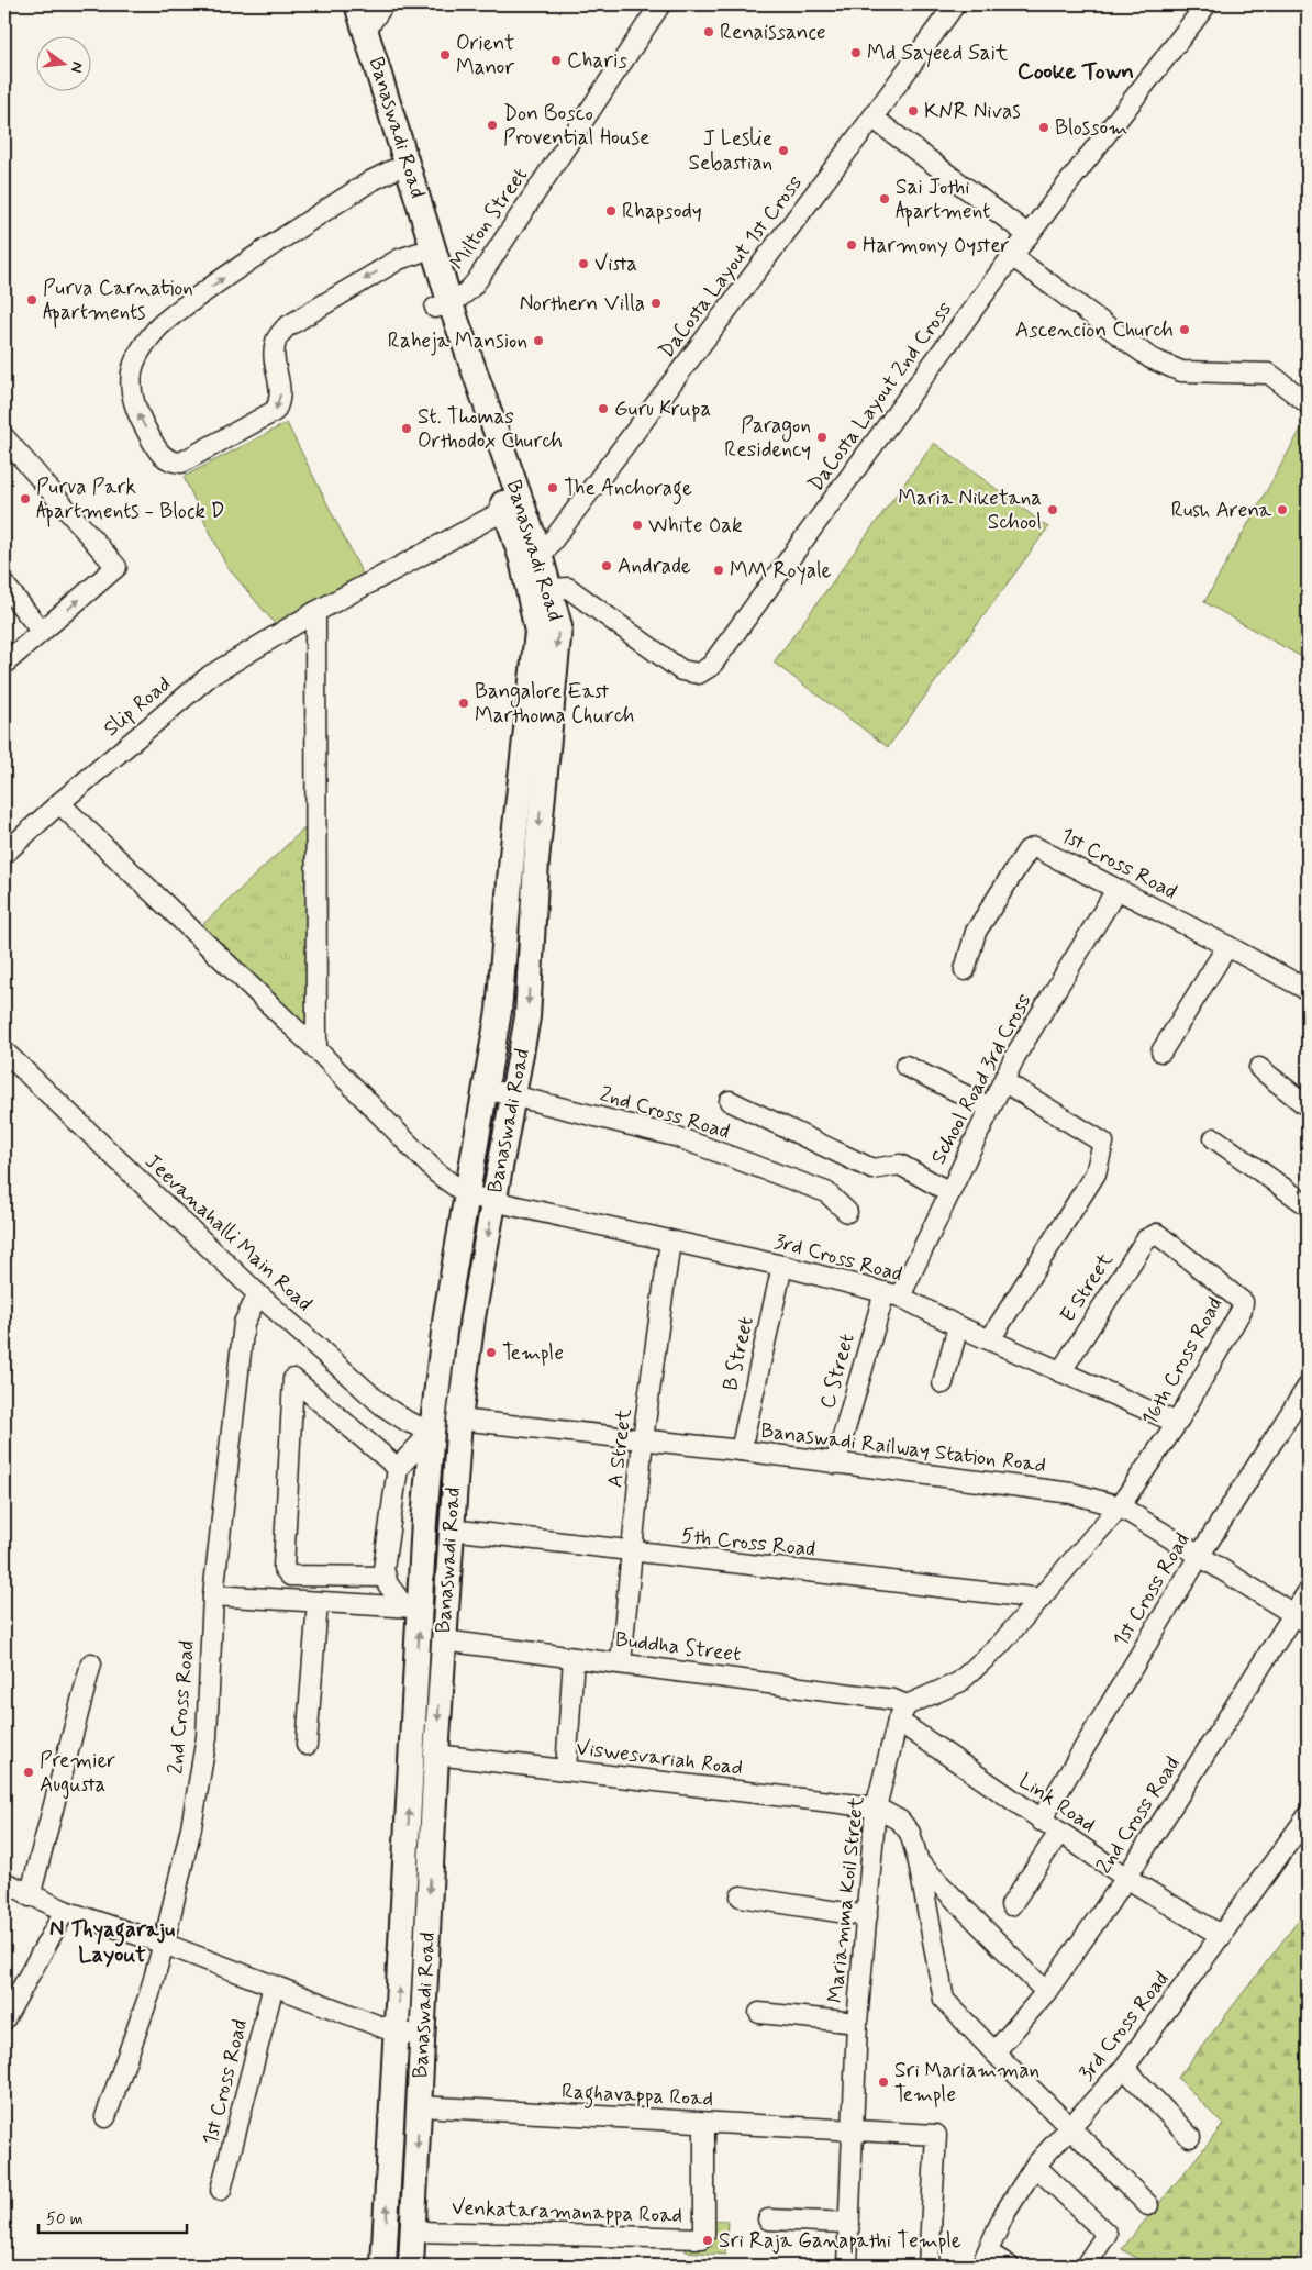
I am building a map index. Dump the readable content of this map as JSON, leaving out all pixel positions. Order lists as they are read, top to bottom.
{
  "streets": {
    "main road": ["Banaswadi Road"],
    "street": [
      "Milton Street",
      "DaCosta Layout 1st Cross",
      "DaCosta Layout 2nd Cross",
      "Slip Road",
      "1st Cross Road",
      "School Road 3rd Cross",
      "2nd Cross Road",
      "Jeevanahalli Main Road",
      "3rd Cross Road",
      "E Street",
      "B Street",
      "16th Cross Road",
      "C Street",
      "A Street",
      "Banaswadi Railway Station Road",
      "5th Cross Road",
      "Buddha Street",
      "Viswesvariah Road",
      "Link Road",
      "Mariamma Koil Street",
      "Raghavappa Road",
      "Venkataramanappa Road"
    ]
  },
  "crossings": [
    ["Banaswadi Road", "Milton Street"],
    ["Banaswadi Road", "DaCosta Layout 1st Cross"],
    ["Banaswadi Road", "DaCosta Layout 2nd Cross"],
    ["Banaswadi Road", "Slip Road"],
    ["Banaswadi Road", "2nd Cross Road"],
    ["Banaswadi Road", "Jeevanahalli Main Road"],
    ["Banaswadi Road", "3rd Cross Road"],
    ["Banaswadi Road", "Banaswadi Railway Station Road"],
    ["Banaswadi Road", "5th Cross Road"],
    ["Banaswadi Road", "Buddha Street"],
    ["Banaswadi Road", "Viswesvariah Road"],
    ["Banaswadi Road", "Raghavappa Road"],
    ["Banaswadi Road", "Venkataramanappa Road"],
    ["1st Cross Road", "School Road 3rd Cross"],
    ["1st Cross Road", "Banaswadi Railway Station Road"],
    ["1st Cross Road", "Link Road"],
    ["School Road 3rd Cross", "3rd Cross Road"],
    ["School Road 3rd Cross", "C Street"],
    ["2nd Cross Road", "Jeevanahalli Main Road"],
    ["2nd Cross Road", "Banaswadi Railway Station Road"],
    ["2nd Cross Road", "Link Road"],
    ["3rd Cross Road", "E Street"],
    ["3rd Cross Road", "B Street"],
    ["3rd Cross Road", "16th Cross Road"],
    ["3rd Cross Road", "C Street"],
    ["3rd Cross Road", "A Street"],
    ["3rd Cross Road", "Link Road"],
    ["E Street", "16th Cross Road"],
    ["B Street", "Banaswadi Railway Station Road"],
    ["16th Cross Road", "Banaswadi Railway Station Road"],
    ["C Street", "Banaswadi Railway Station Road"],
    ["A Street", "Banaswadi Railway Station Road"],
    ["A Street", "5th Cross Road"],
    ["A Street", "Buddha Street"],
    ["Buddha Street", "Link Road"],
    ["Buddha Street", "Mariamma Koil Street"],
    ["Viswesvariah Road", "Mariamma Koil Street"],
    ["Link Road", "Mariamma Koil Street"],
    ["Mariamma Koil Street", "Raghavappa Road"],
    ["Raghavappa Road", "Venkataramanappa Road"]
  ],
  "districts": ["Cooke Town", "N Thyagaraju Layout"],
  "places": [
    "Renaissance",
    "Md Sayeed Sait",
    "Orient Manor",
    "Charis",
    "KNR Nivas",
    "Don Bosco Provential House",
    "Blossom",
    "J Leslie Sebastian",
    "Sai Jothi Apartment",
    "Rhapsody",
    "Harmony Oyster",
    "Vista",
    "Purva Carnation Apartments",
    "Northern Villa",
    "Ascencion Church",
    "Raheja Mansion",
    "Guru Krupa",
    "St. Thomas Orthodox Church",
    "Paragon Residency",
    "The Anchorage",
    "Purva Park Apartments - Block D",
    "Maria Niketana School",
    "Rush Arena",
    "White Oak",
    "Andrade",
    "MM Royale",
    "Bangalore East Marthoma Church",
    "Temple",
    "Premier Augusta",
    "Sri Mariamman Temple",
    "Sri Raja Ganapathi Temple"
  ],
  "scale_bar": "50 m",
  "north": "right"
}
